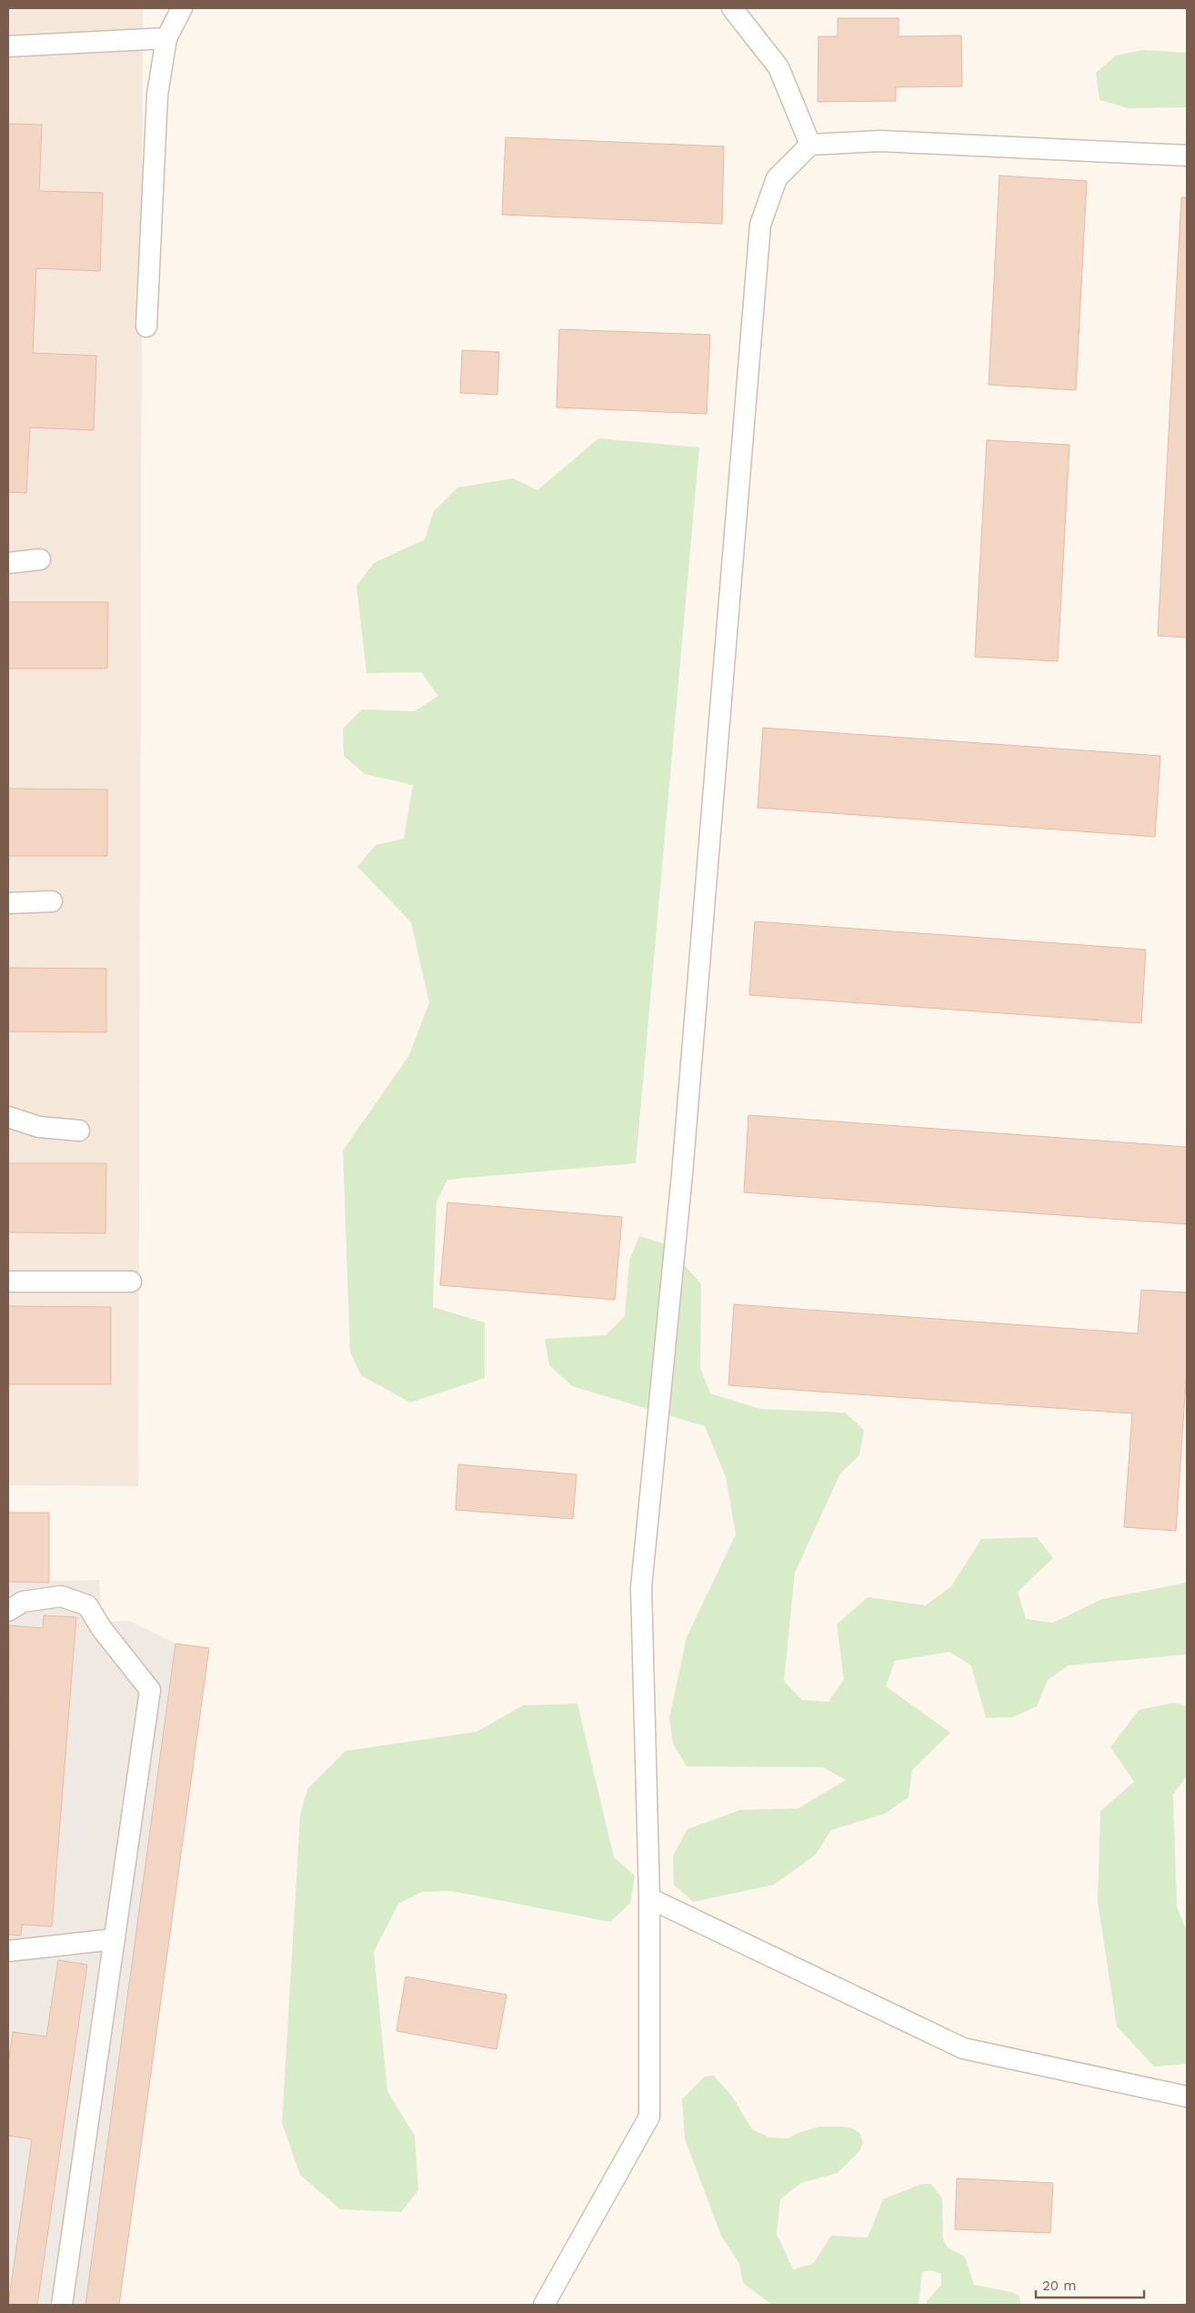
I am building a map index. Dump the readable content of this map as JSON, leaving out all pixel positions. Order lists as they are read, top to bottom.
{
  "scale_bar": "20 m"
}
